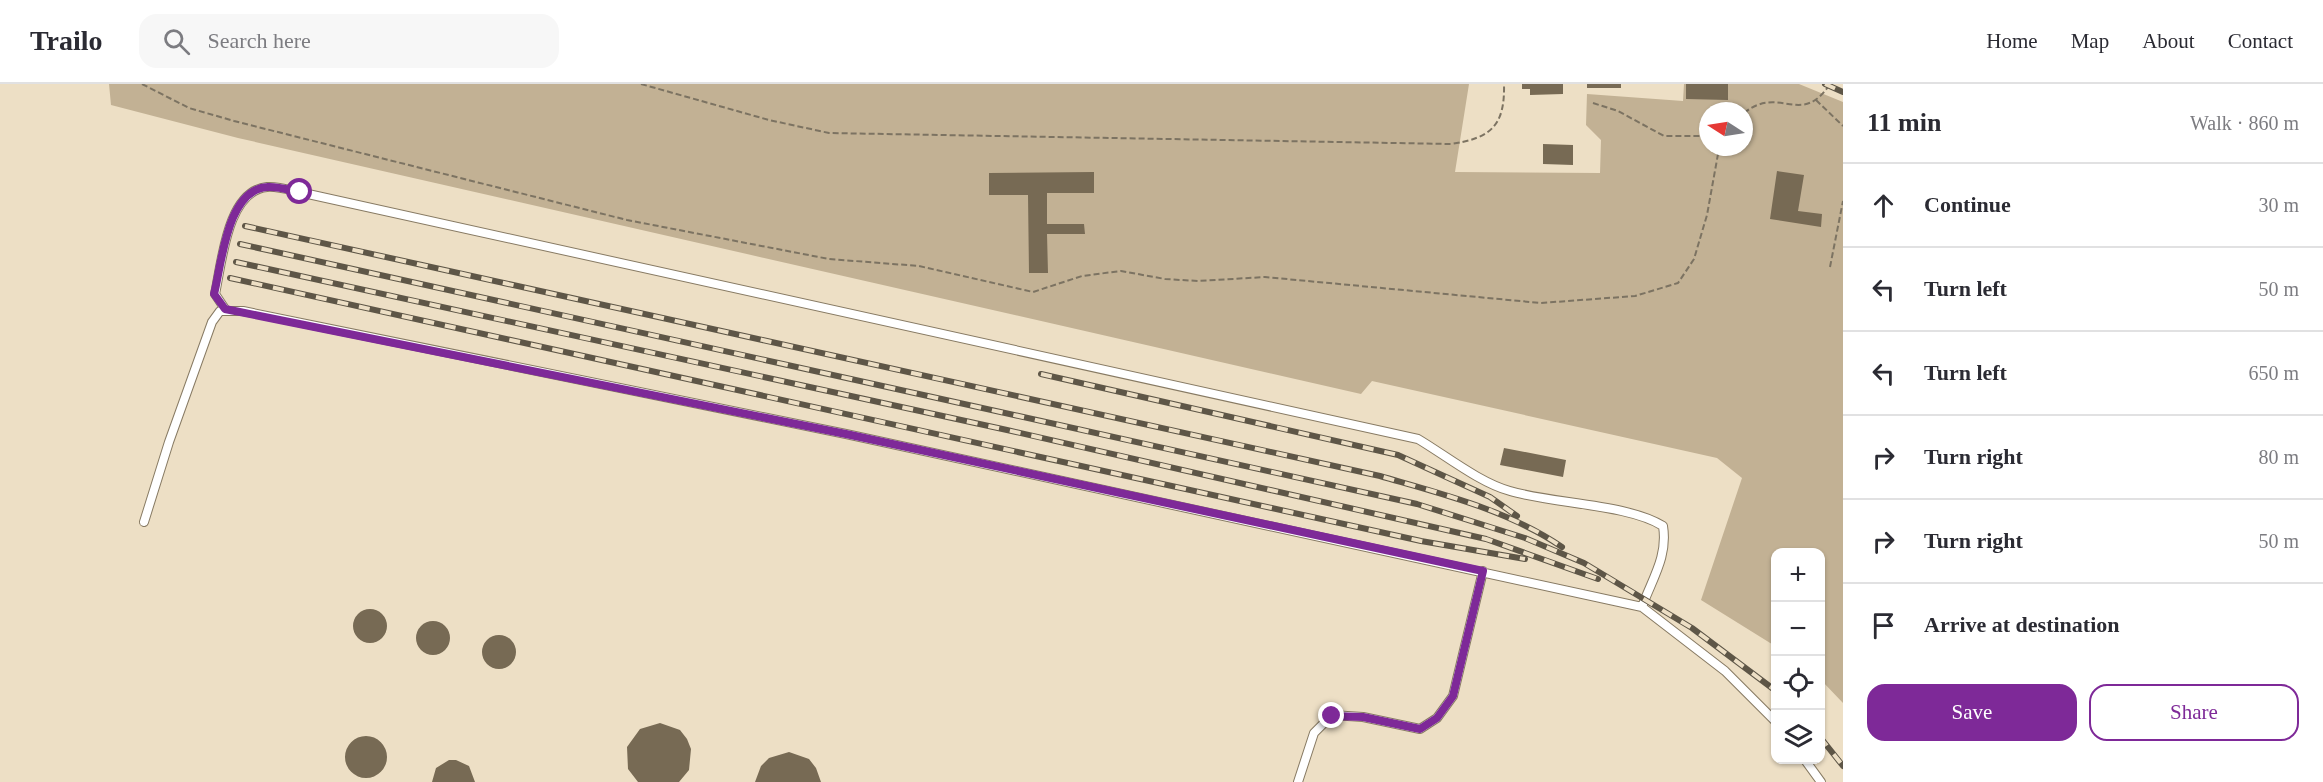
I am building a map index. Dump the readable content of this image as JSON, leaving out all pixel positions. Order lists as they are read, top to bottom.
{
  "north": "left",
  "page": {
    "header": "Trailo",
    "search": "Search here",
    "nav": [
      "Home",
      "Map",
      "About",
      "Contact"
    ],
    "heading": ["11 min", "Walk · 860 m"],
    "list": [
      ["Continue", "30 m"],
      ["Turn left", "50 m"],
      ["Turn left", "650 m"],
      ["Turn right", "80 m"],
      ["Turn right", "50 m"],
      "Arrive at destination"
    ],
    "map_buttons": ["+", "−"],
    "buttons": ["Save", "Share"]
  }
}
